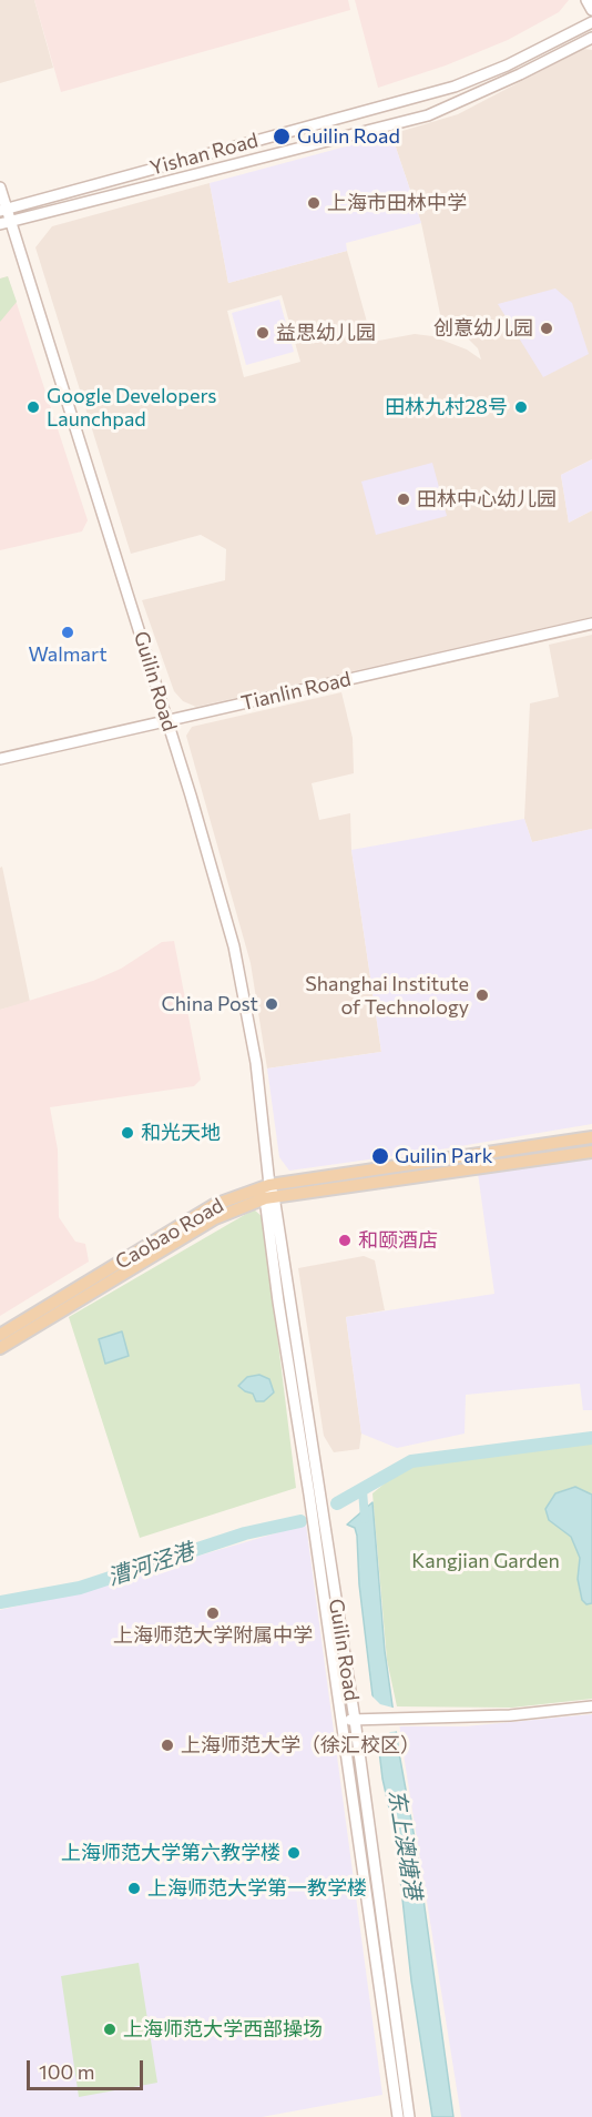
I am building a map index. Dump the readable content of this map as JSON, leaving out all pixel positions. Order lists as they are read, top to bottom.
{
  "streets": {
    "main road": [
      "Yishan Road",
      "Guilin Road",
      "Tianlin Road",
      "Caobao Road"
    ]
  },
  "crossings": [
    ["Yishan Road", "Guilin Road"],
    ["Guilin Road", "Tianlin Road"],
    ["Guilin Road", "Caobao Road"]
  ],
  "water": ["漕河泾港", "东上澳塘港"],
  "parks": ["Kangjian Garden"],
  "places": [
    "Guilin Road",
    "上海市田林中学",
    "创意幼儿园",
    "益思幼儿园",
    "Google Developers Launchpad",
    "田林九村28号",
    "田林中心幼儿园",
    "Walmart",
    "Shanghai Institute of Technology",
    "China Post",
    "和光天地",
    "Guilin Park",
    "和颐酒店",
    "上海师范大学附属中学",
    "上海师范大学（徐汇校区）",
    "上海师范大学第六教学楼",
    "上海师范大学第一教学楼",
    "上海师范大学西部操场"
  ],
  "scale_bar": "100 m"
}
